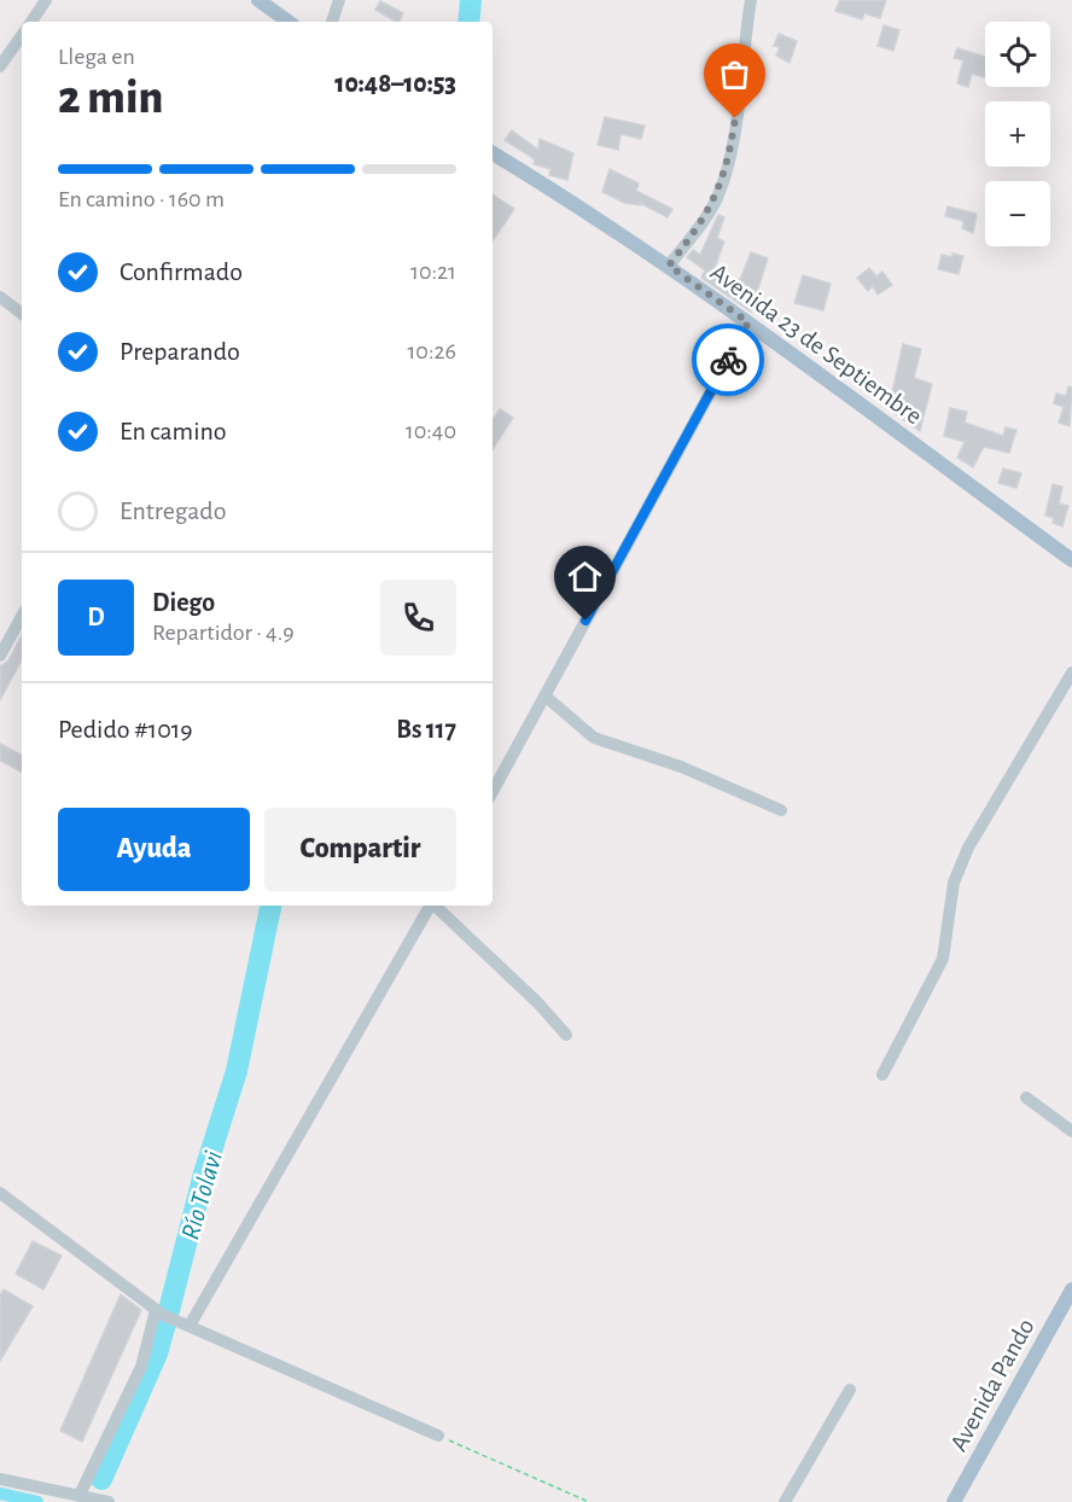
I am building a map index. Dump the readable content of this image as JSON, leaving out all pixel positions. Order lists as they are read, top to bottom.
{
  "streets": {
    "main road": ["Avenida 23 de Septiembre", "Avenida Pando"]
  },
  "water": ["Río Tolavi"],
  "page": {
    "map_buttons": ["+", "−"],
    "heading": ["2 min", "Llega en", "10:48–10:53"],
    "panel": [
      "Diego",
      "Repartidor · 4.9",
      "Pedido #1019",
      "Bs 117"
    ],
    "bar": "En camino · 160 m",
    "list": [
      ["Confirmado", "10:21"],
      ["Preparando", "10:26"],
      ["En camino", "10:40"],
      "Entregado"
    ],
    "round": "D",
    "buttons": ["Ayuda", "Compartir"]
  }
}
